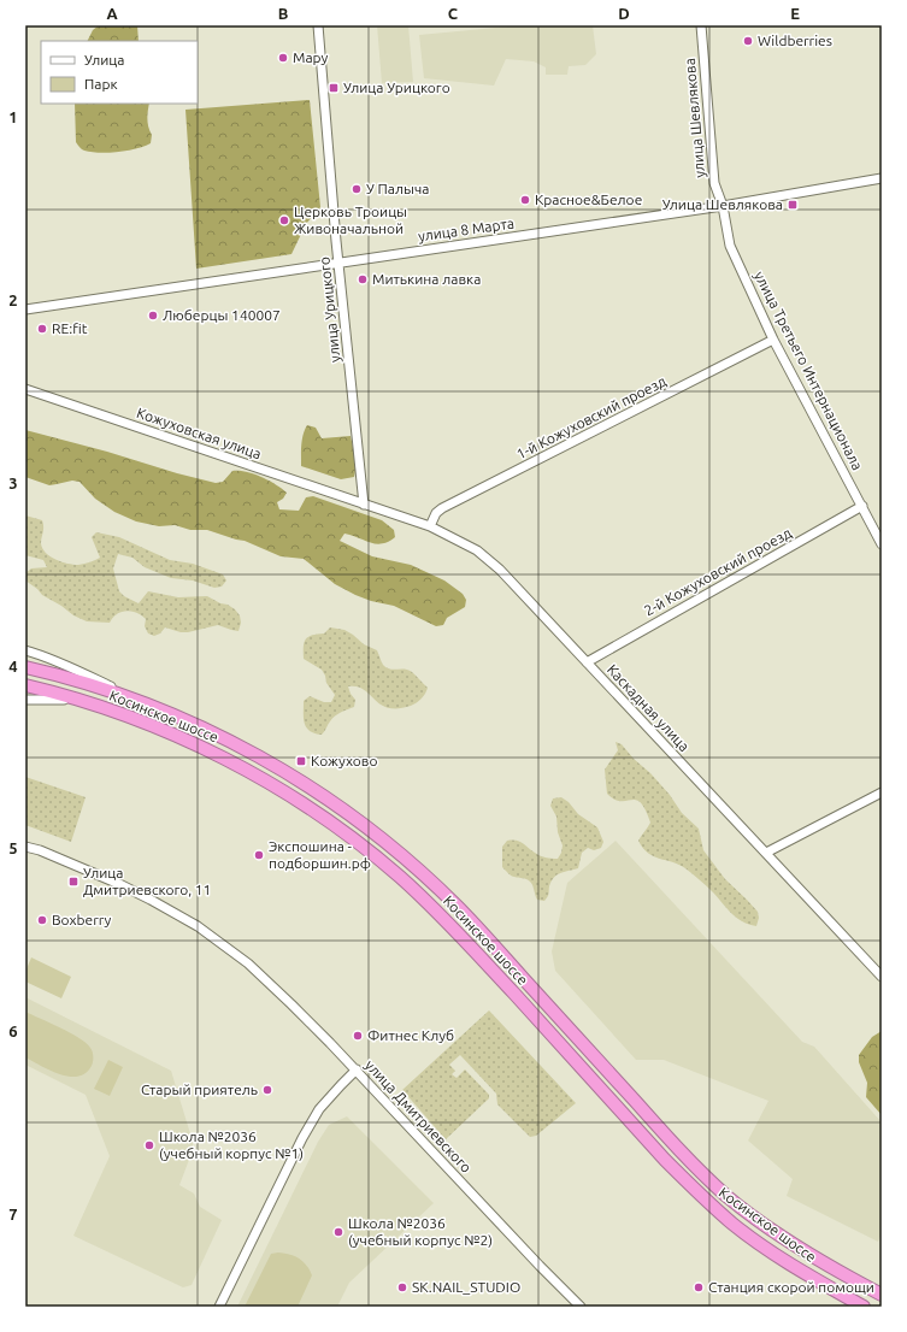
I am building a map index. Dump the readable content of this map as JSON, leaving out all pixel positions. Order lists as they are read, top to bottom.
{
  "streets": {
    "highway": ["Косинское шоссе"],
    "street": [
      "улица Шевлякова",
      "улица 8 Марта",
      "улица Урицкого",
      "улица Третьего Интернационала",
      "1-й Кожуховский проезд",
      "Кожуховская улица",
      "2-й Кожуховский проезд",
      "Каскадная улица",
      "улица Дмитриевского"
    ]
  },
  "crossings": [
    ["улица Шевлякова", "улица 8 Марта"],
    ["улица Шевлякова", "улица Третьего Интернационала"],
    ["улица 8 Марта", "улица Урицкого"],
    ["улица 8 Марта", "улица Третьего Интернационала"],
    ["улица Урицкого", "Кожуховская улица"],
    ["улица Урицкого", "Каскадная улица"],
    ["улица Третьего Интернационала", "1-й Кожуховский проезд"],
    ["улица Третьего Интернационала", "2-й Кожуховский проезд"],
    ["1-й Кожуховский проезд", "Каскадная улица"],
    ["Кожуховская улица", "Каскадная улица"],
    ["2-й Кожуховский проезд", "Каскадная улица"]
  ],
  "places": {
    "other": [
      "Wildberries",
      "Мару",
      "У Палыча",
      "Красное&Белое",
      "Церковь Троицы Живоначальной",
      "Митькина лавка",
      "Люберцы 140007",
      "RE:fit",
      "Экспошина - подборшин.рф",
      "Boxberry",
      "Фитнес Клуб",
      "Старый приятель",
      "Школа №2036 (учебный корпус №1)",
      "Школа №2036 (учебный корпус №2)",
      "SK.NAIL_STUDIO",
      "Станция скорой помощи"
    ],
    "transit": [
      "Улица Урицкого",
      "Улица Шевлякова",
      "Кожухово",
      "Улица Дмитриевского, 11"
    ]
  },
  "legend": ["Улица", "Парк"],
  "grid": {
    "columns": [
      "A",
      "B",
      "C",
      "D",
      "E"
    ],
    "rows": [
      "1",
      "2",
      "3",
      "4",
      "5",
      "6",
      "7"
    ]
  }
}
